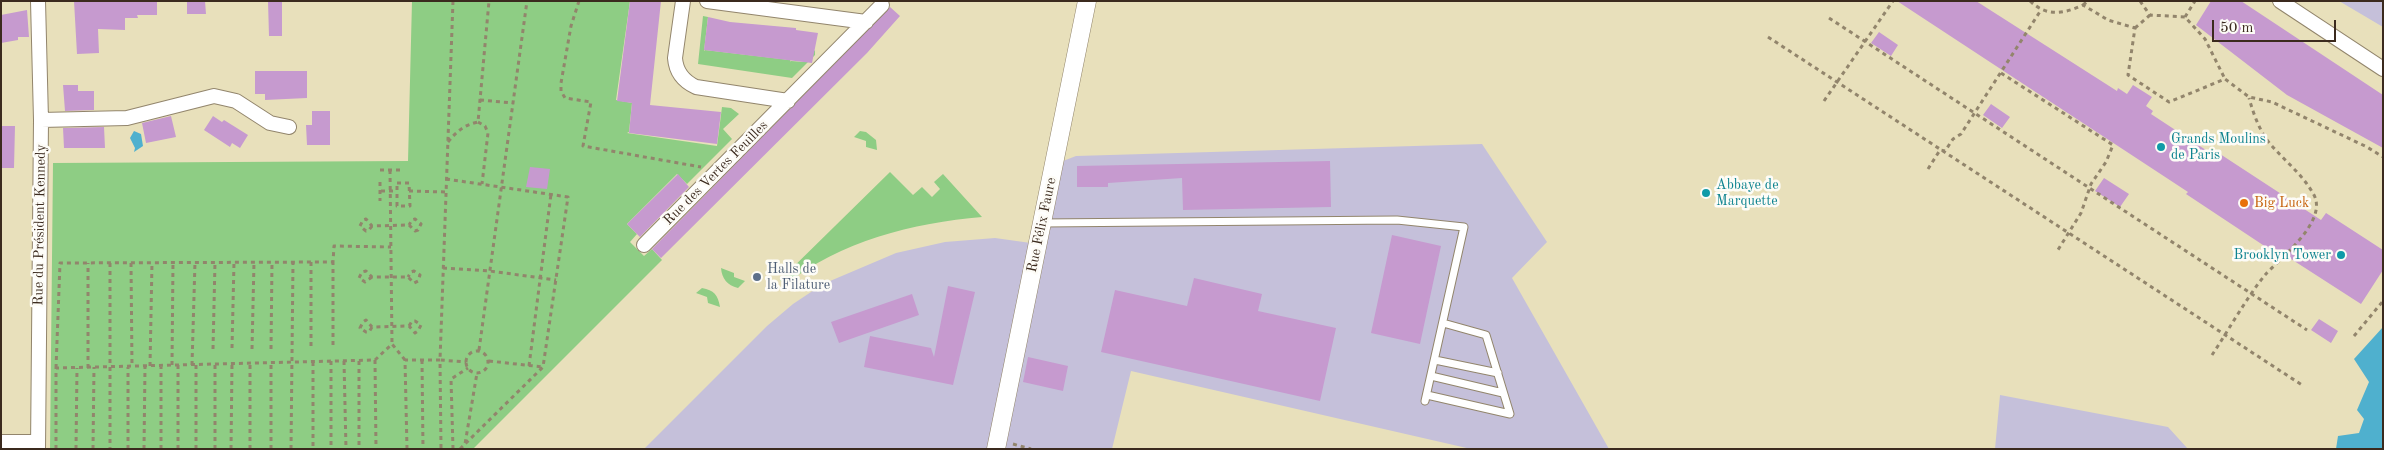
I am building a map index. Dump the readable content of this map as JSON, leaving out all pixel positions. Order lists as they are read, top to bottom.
{
  "streets": {
    "street": ["Rue des Vertes Feuilles", "Rue du Président Kennedy", "Rue Félix Faure"]
  },
  "places": [
    "Grands Moulins de Paris",
    "Abbaye de Marquette",
    "Big Luck",
    "Brooklyn Tower",
    "Halls de la Filature"
  ],
  "scale_bar": "50 m"
}
